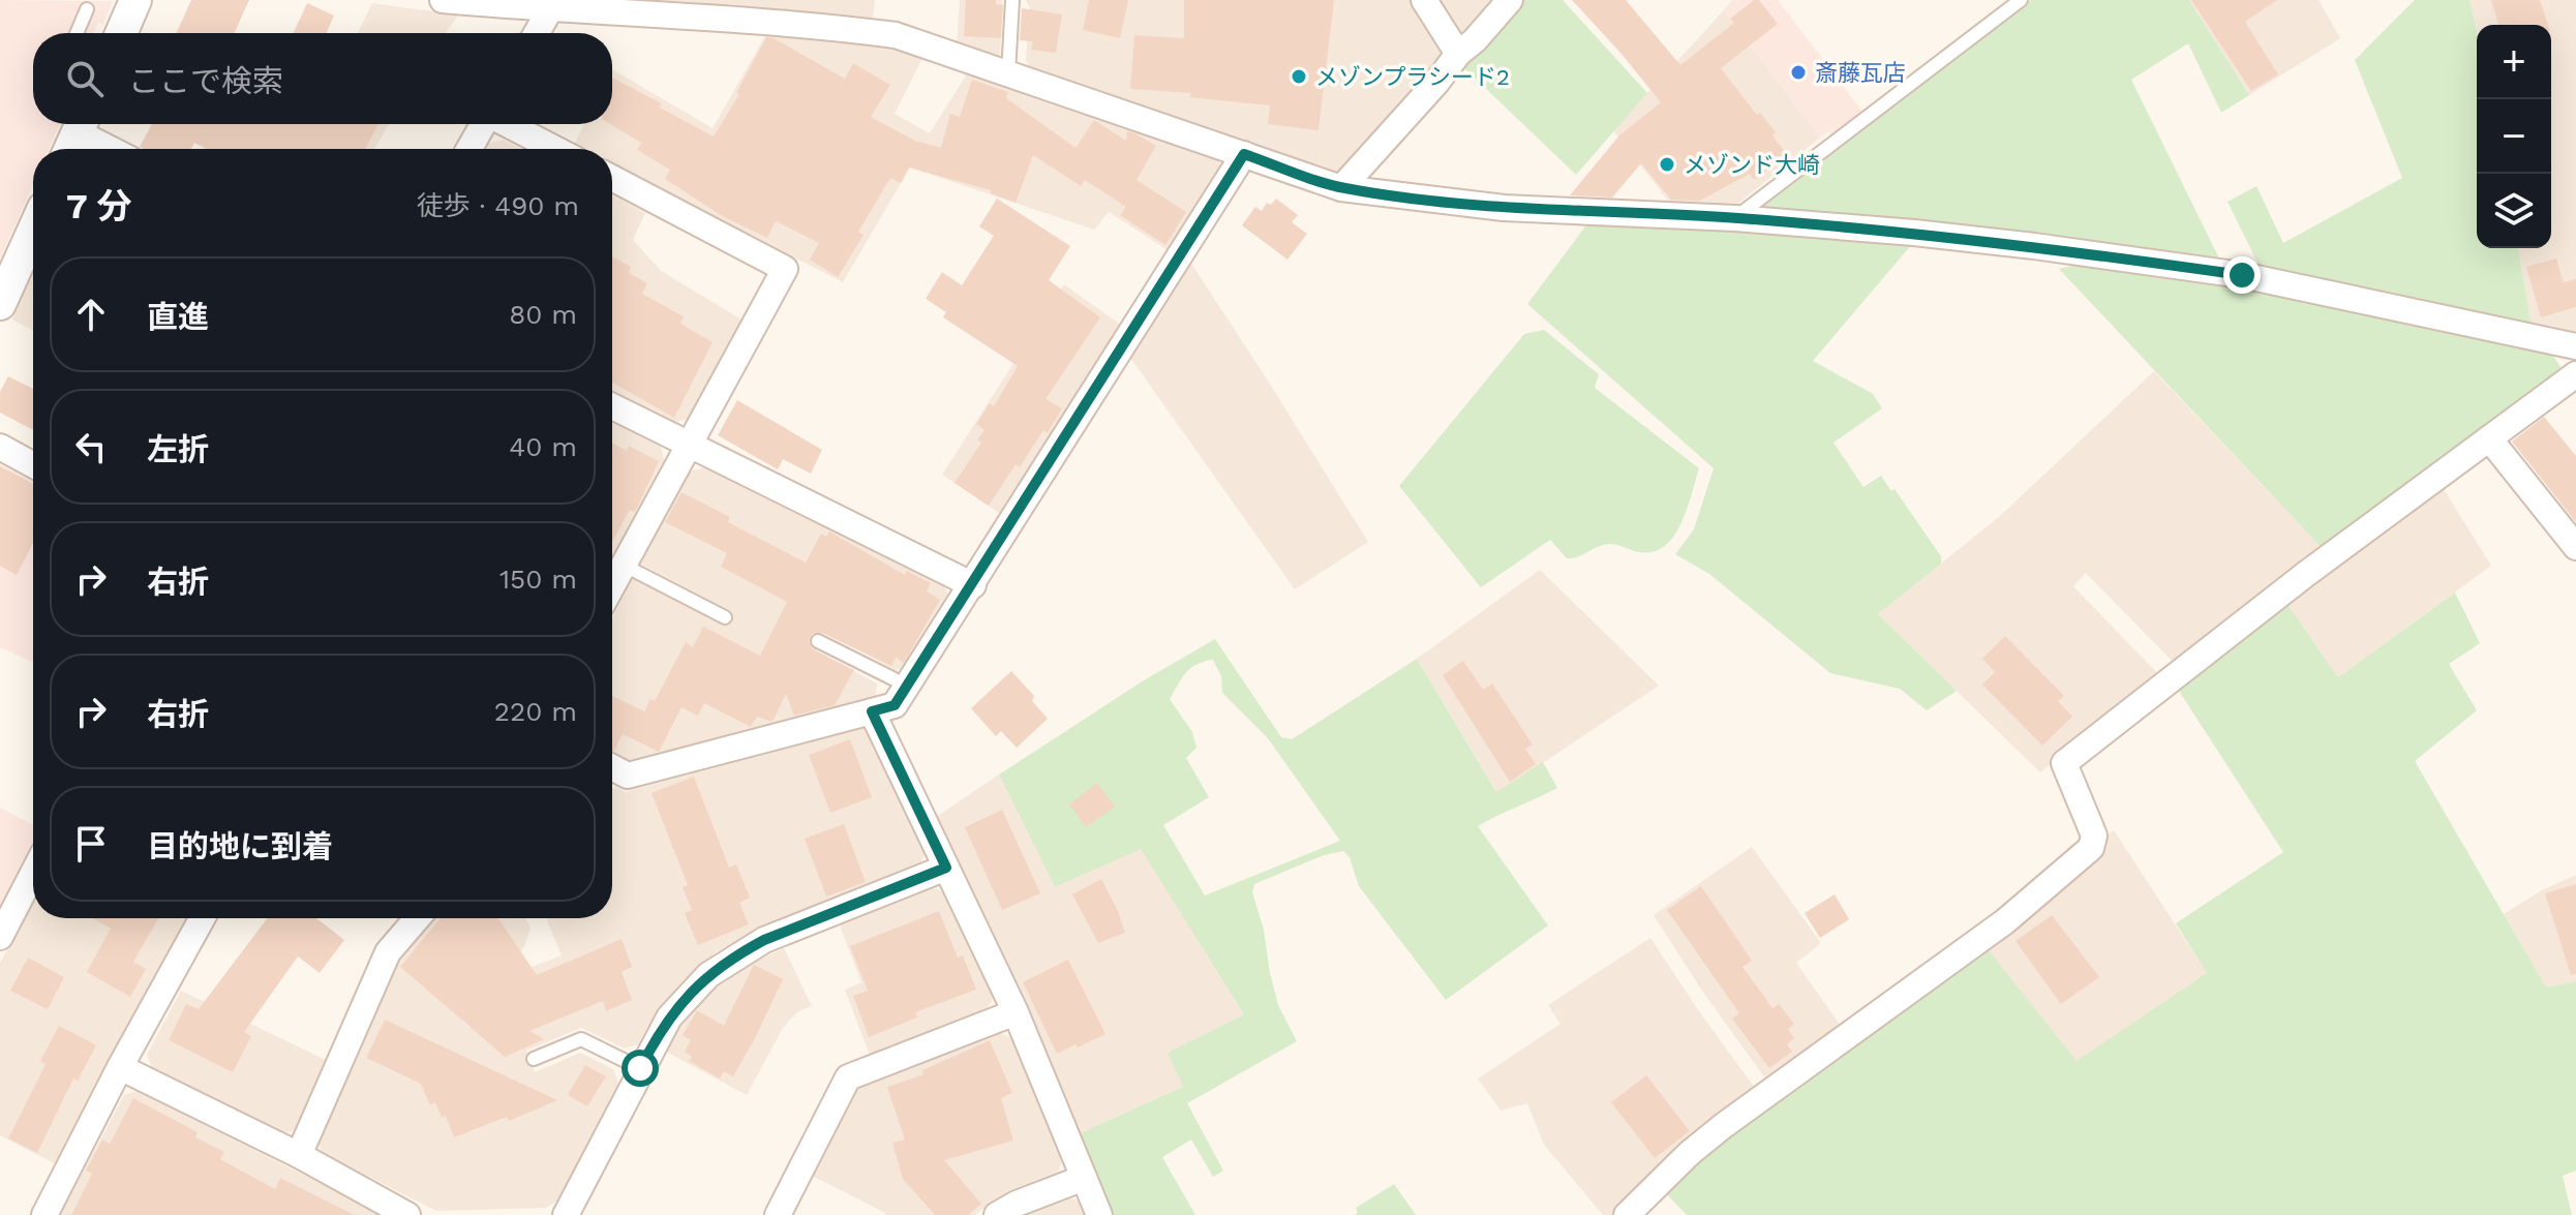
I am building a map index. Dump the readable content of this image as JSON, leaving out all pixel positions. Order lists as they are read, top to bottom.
{
  "places": ["斎藤瓦店", "メゾンプラシード2", "メゾンド大崎"],
  "page": {
    "map_buttons": ["+", "−"],
    "search": "ここで検索",
    "heading": ["7 分", "徒歩 · 490 m"],
    "list": [
      ["直進", "80 m"],
      ["左折", "40 m"],
      ["右折", "150 m"],
      ["右折", "220 m"],
      "目的地に到着"
    ]
  }
}
